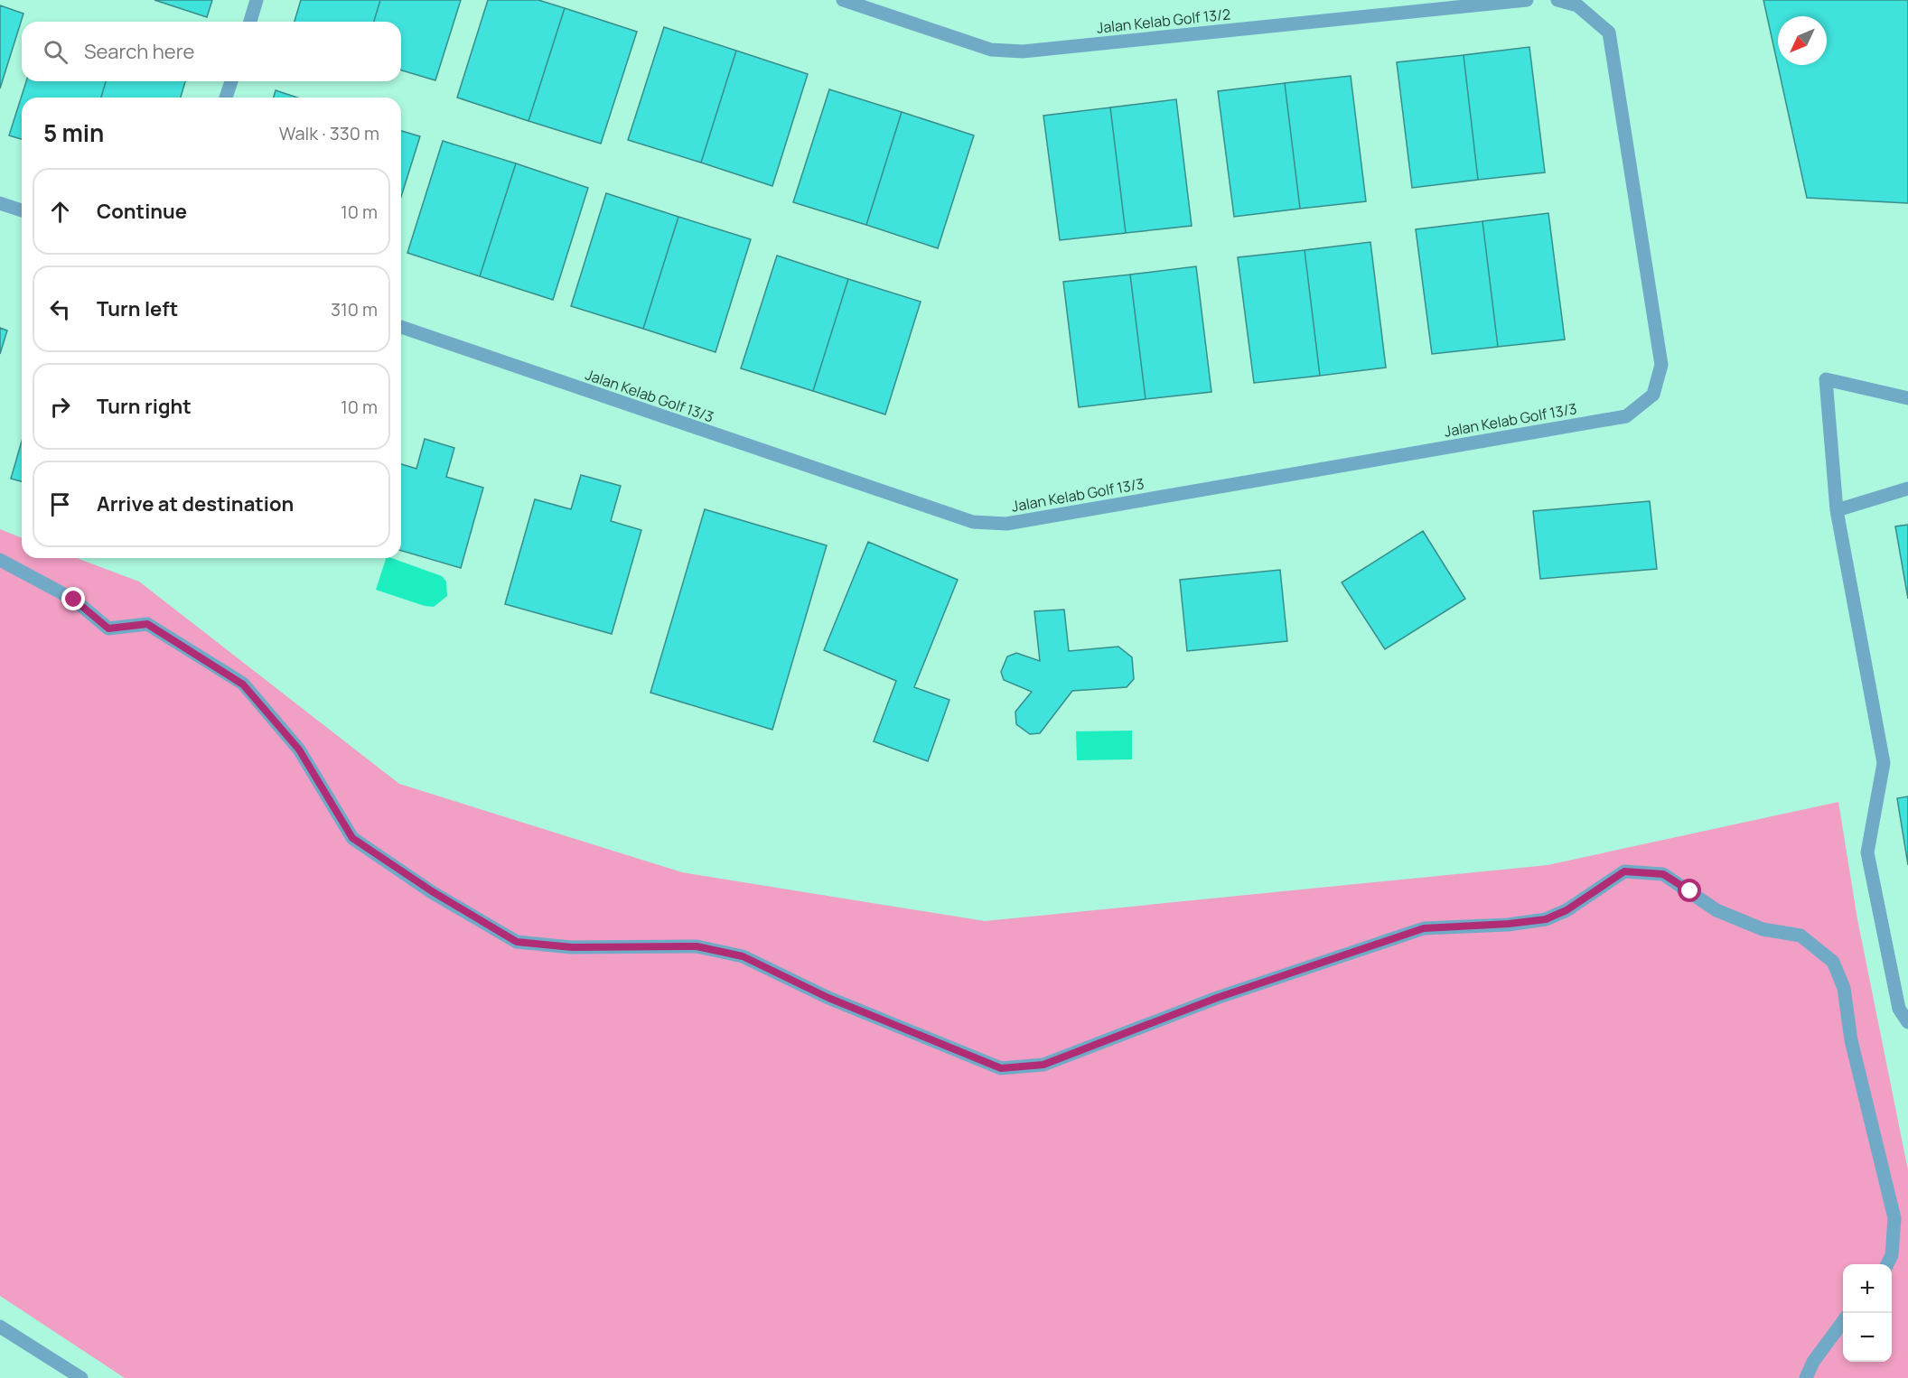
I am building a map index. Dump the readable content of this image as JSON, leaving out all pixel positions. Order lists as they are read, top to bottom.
{
  "streets": {
    "street": ["Jalan Kelab Golf 13/2", "Jalan Kelab Golf 13/3"]
  },
  "north": "bottom left",
  "page": {
    "search": "Search here",
    "heading": ["5 min", "Walk · 330 m"],
    "list": [
      ["Continue", "10 m"],
      ["Turn left", "310 m"],
      ["Turn right", "10 m"],
      "Arrive at destination"
    ],
    "map_buttons": ["+", "−"]
  }
}
